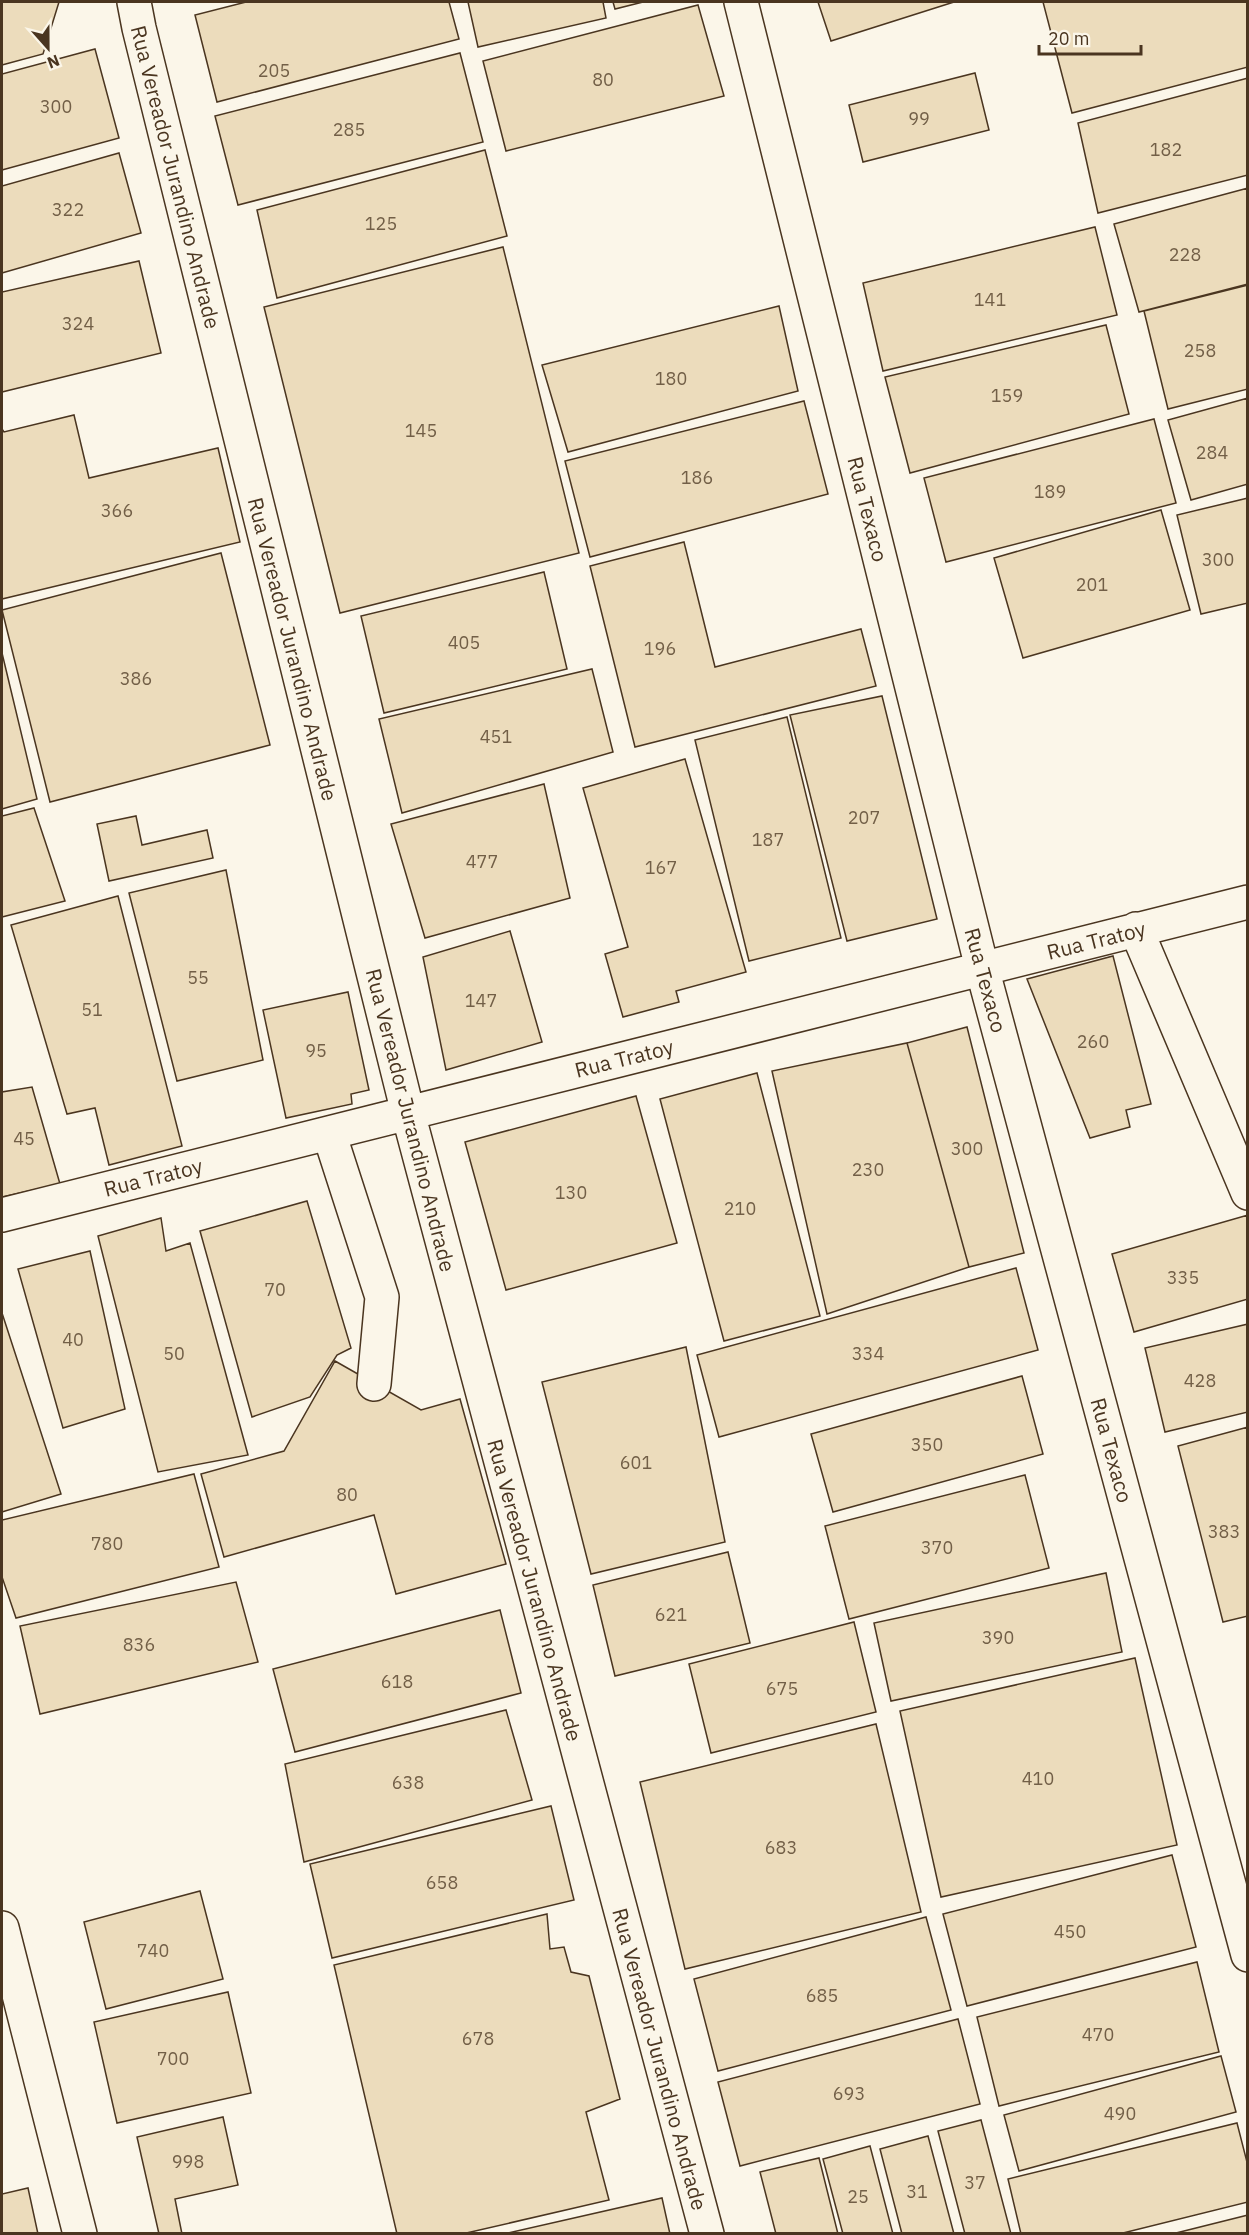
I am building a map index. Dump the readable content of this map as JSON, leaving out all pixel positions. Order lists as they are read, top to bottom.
{
  "streets": {
    "street": ["Rua Vereador Jurandino Andrade", "Rua Texaco", "Rua Tratoy"]
  },
  "crossings": [
    ["Rua Vereador Jurandino Andrade", "Rua Tratoy"],
    ["Rua Texaco", "Rua Tratoy"]
  ],
  "house_numbers": [
    "205",
    "80",
    "300",
    "99",
    "285",
    "182",
    "322",
    "125",
    "228",
    "141",
    "324",
    "258",
    "180",
    "159",
    "145",
    "284",
    "186",
    "189",
    "366",
    "300",
    "201",
    "405",
    "196",
    "386",
    "451",
    "207",
    "187",
    "477",
    "167",
    "55",
    "147",
    "51",
    "260",
    "95",
    "45",
    "300",
    "230",
    "130",
    "210",
    "335",
    "70",
    "40",
    "50",
    "334",
    "428",
    "350",
    "601",
    "80",
    "383",
    "780",
    "370",
    "621",
    "390",
    "836",
    "618",
    "675",
    "410",
    "638",
    "683",
    "658",
    "450",
    "740",
    "685",
    "470",
    "678",
    "700",
    "693",
    "490",
    "998",
    "37",
    "31",
    "25"
  ],
  "scale_bar": "20 m",
  "north": "bottom"
}
